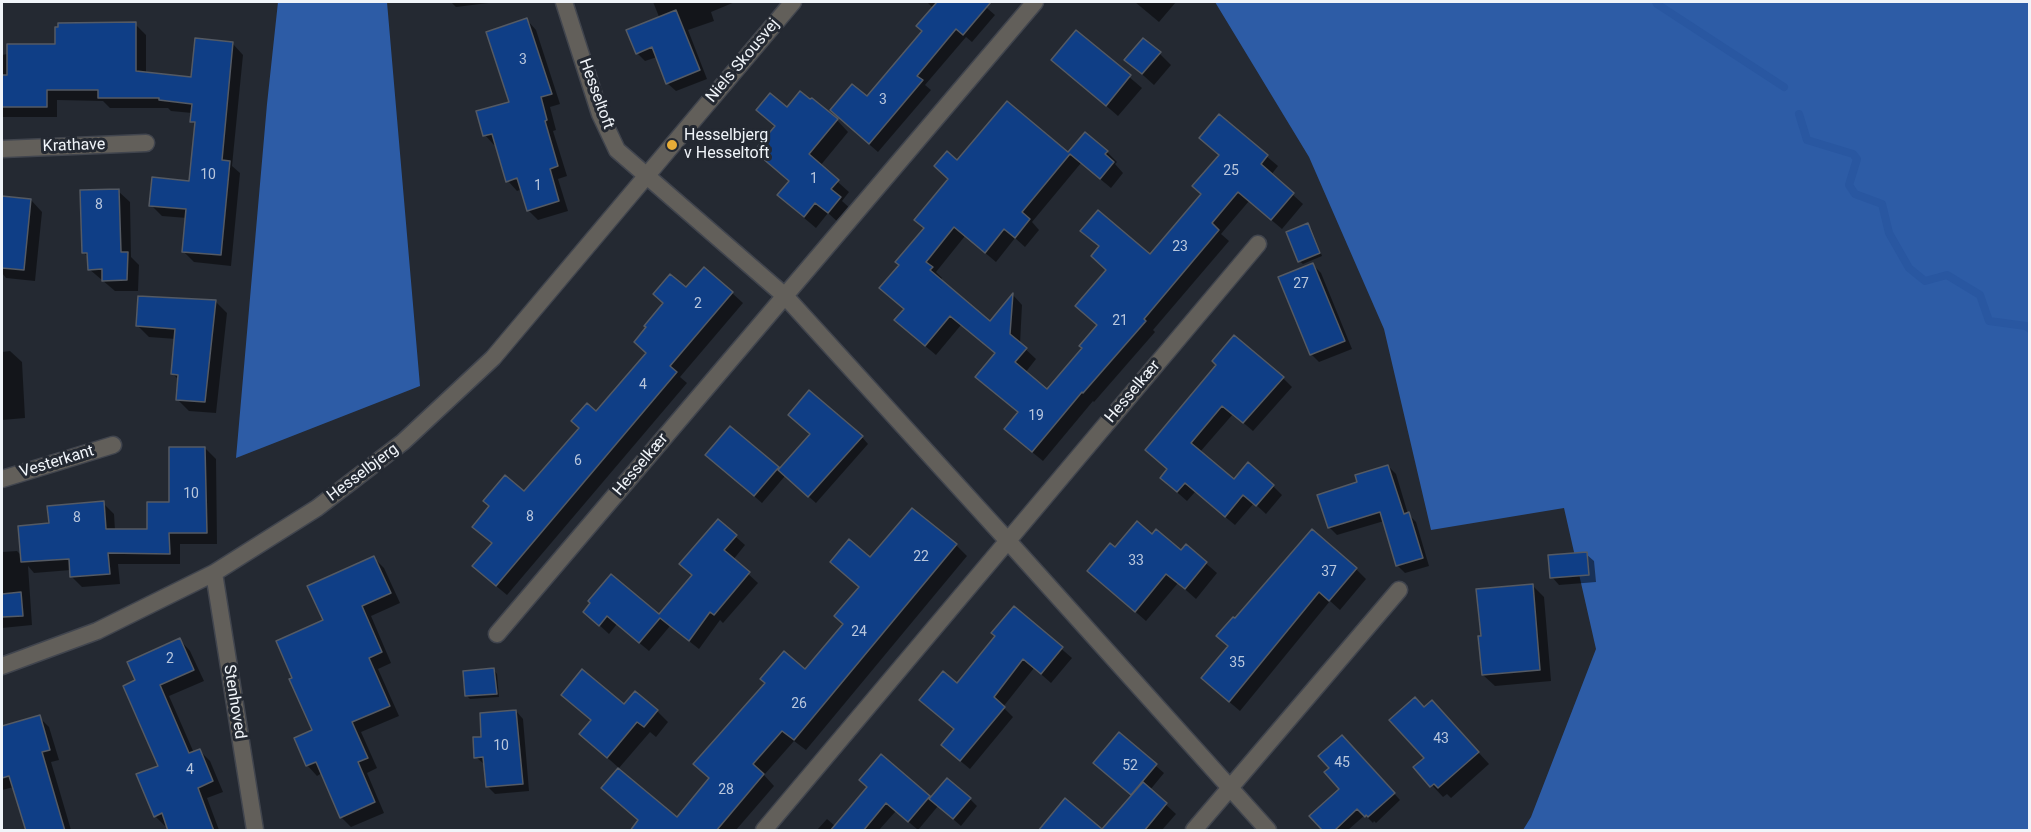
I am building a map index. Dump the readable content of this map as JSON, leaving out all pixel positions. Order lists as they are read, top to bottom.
{
  "streets": {
    "street": [
      "Niels Skousvej",
      "Hesseltoft",
      "Krathave",
      "Hesselkær",
      "Vesterkant",
      "Hesselbjerg",
      "Stenhoved"
    ]
  },
  "crossings": [
    ["Niels Skousvej", "Hesseltoft"],
    ["Niels Skousvej", "Hesselbjerg"],
    ["Hesseltoft", "Hesselbjerg"],
    ["Hesselbjerg", "Stenhoved"]
  ],
  "places": ["Hesselbjerg v Hesseltoft"],
  "house_numbers": [
    "3",
    "3",
    "25",
    "10",
    "1",
    "1",
    "8",
    "23",
    "27",
    "2",
    "21",
    "4",
    "19",
    "6",
    "10",
    "8",
    "8",
    "22",
    "33",
    "37",
    "24",
    "2",
    "35",
    "26",
    "43",
    "10",
    "45",
    "52",
    "4",
    "28"
  ]
}
